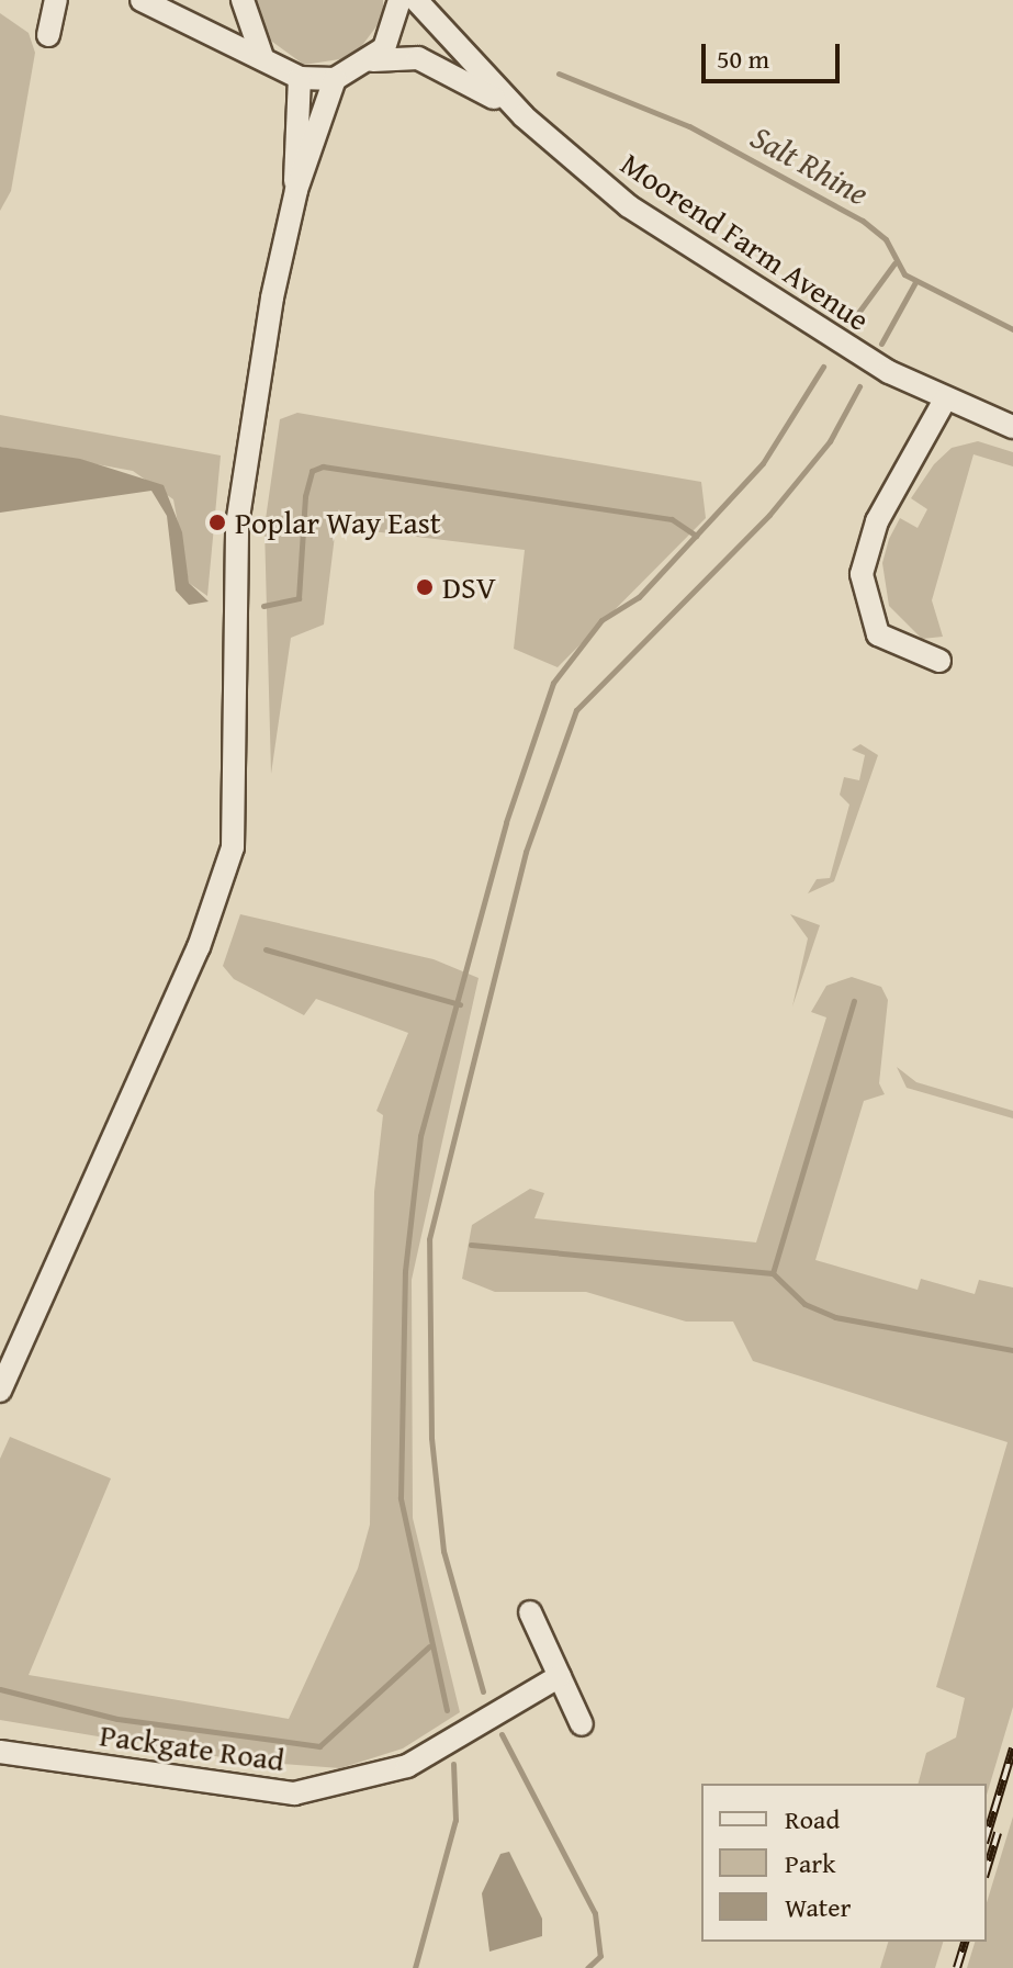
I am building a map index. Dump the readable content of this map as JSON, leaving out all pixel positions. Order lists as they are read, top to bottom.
{
  "streets": {
    "street": ["Moorend Farm Avenue", "Packgate Road"]
  },
  "water": ["Salt Rhine"],
  "places": ["Poplar Way East", "DSV"],
  "legend": ["Road", "Park", "Water"],
  "scale_bar": "50 m"
}
